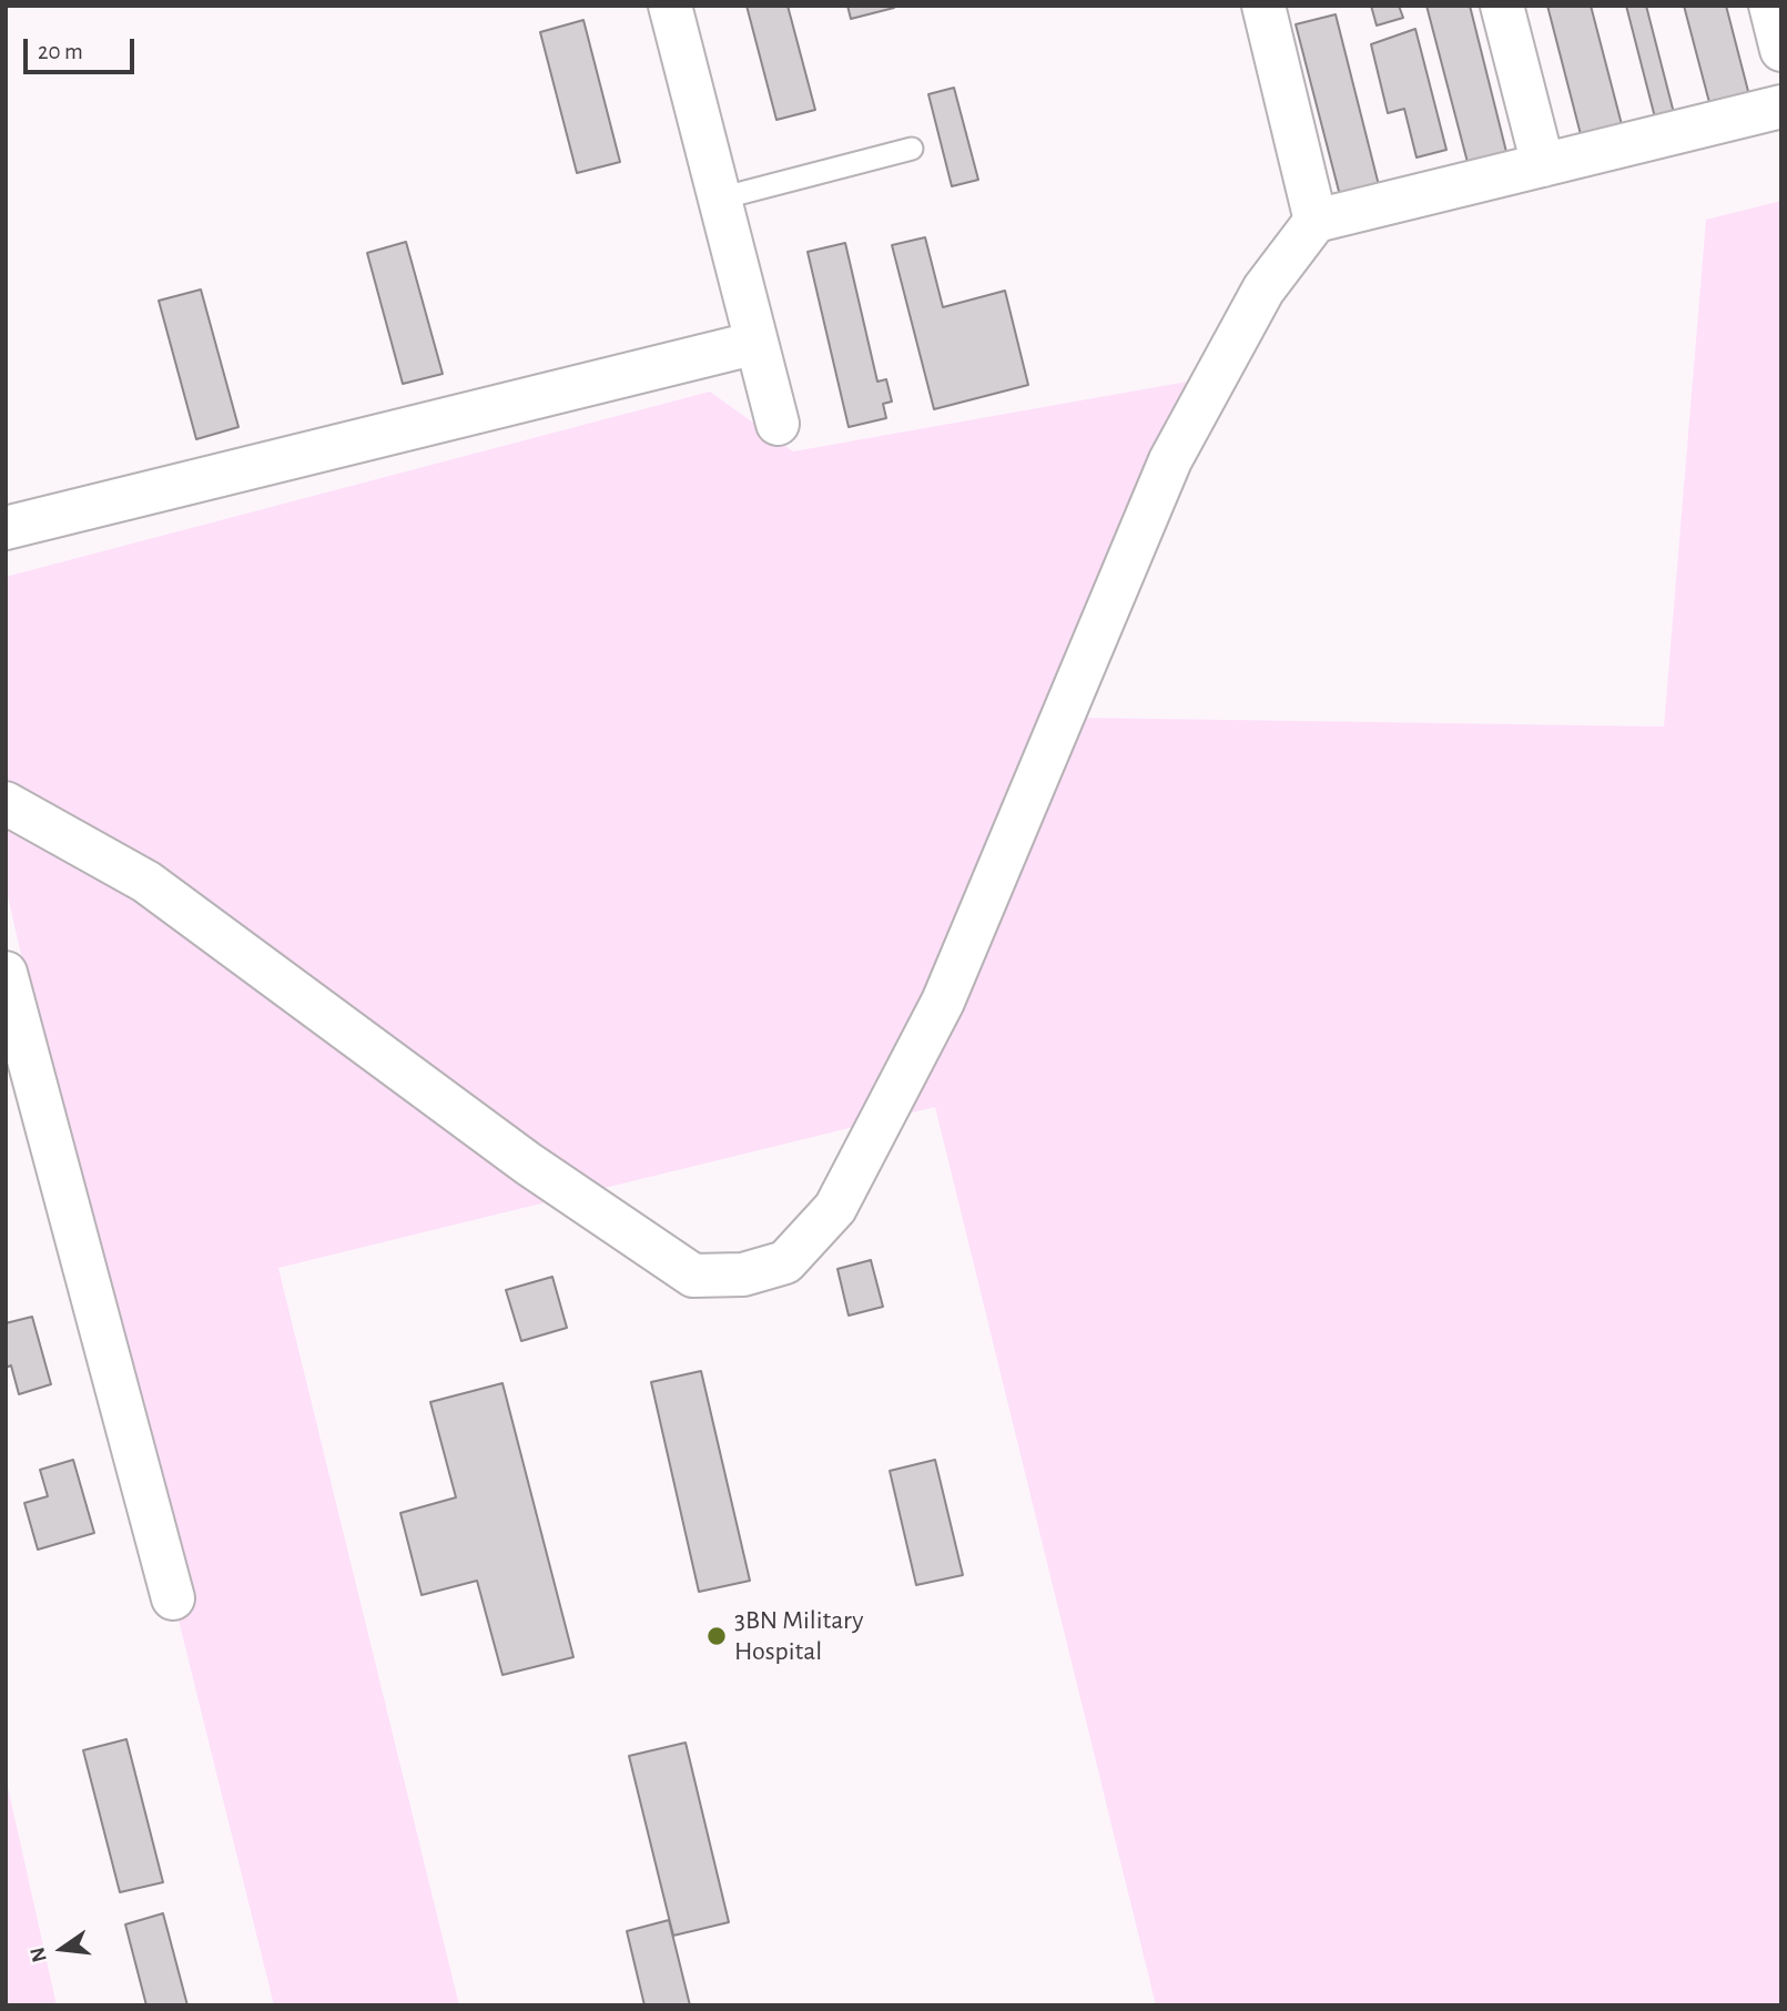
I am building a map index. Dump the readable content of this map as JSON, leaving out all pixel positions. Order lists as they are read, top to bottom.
{
  "places": ["3BN Military Hospital"],
  "scale_bar": "20 m",
  "north": "left"
}
